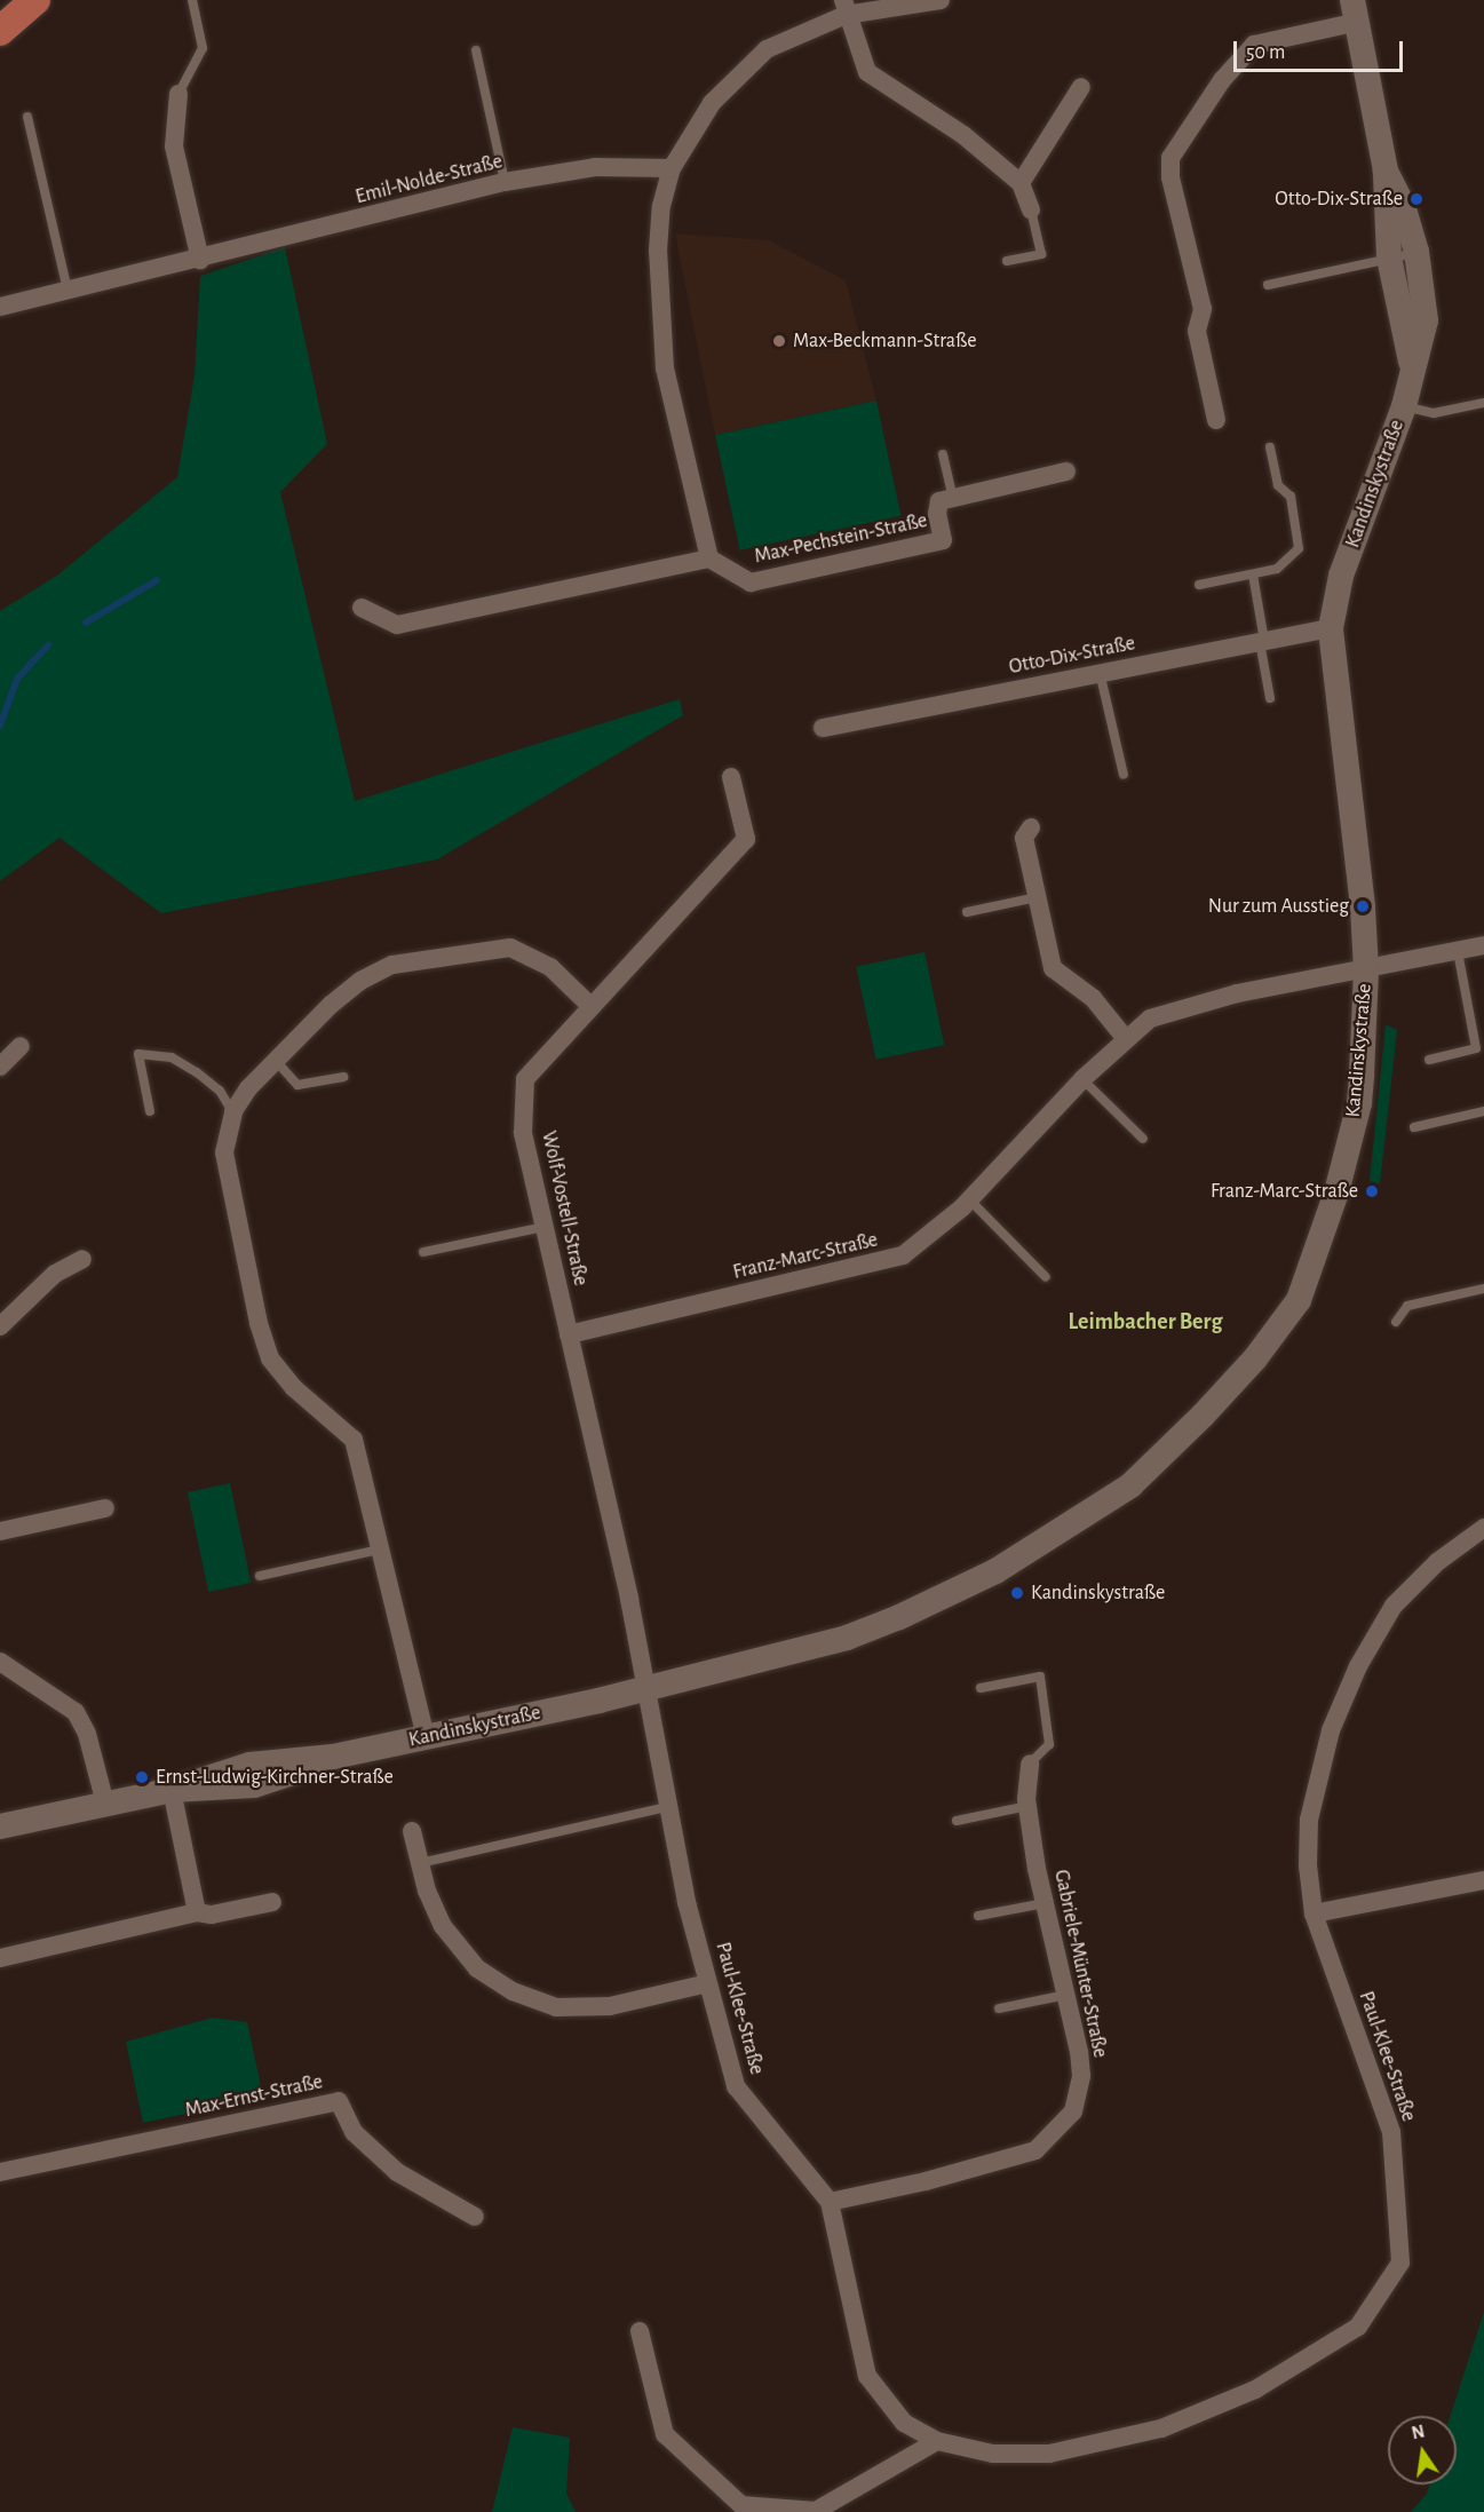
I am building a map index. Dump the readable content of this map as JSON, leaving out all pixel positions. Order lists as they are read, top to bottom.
{
  "streets": {
    "street": [
      "Emil-Nolde-Straße",
      "Kandinskystraße",
      "Max-Pechstein-Straße",
      "Otto-Dix-Straße",
      "Wolf-Vostell-Straße",
      "Franz-Marc-Straße",
      "Gabriele-Münter-Straße",
      "Paul-Klee-Straße",
      "Max-Ernst-Straße"
    ]
  },
  "crossings": [
    ["Kandinskystraße", "Otto-Dix-Straße"],
    ["Kandinskystraße", "Wolf-Vostell-Straße"],
    ["Kandinskystraße", "Franz-Marc-Straße"],
    ["Kandinskystraße", "Paul-Klee-Straße"],
    ["Wolf-Vostell-Straße", "Franz-Marc-Straße"],
    ["Wolf-Vostell-Straße", "Paul-Klee-Straße"],
    ["Gabriele-Münter-Straße", "Paul-Klee-Straße"]
  ],
  "districts": ["Leimbacher Berg"],
  "places": [
    "Otto-Dix-Straße",
    "Max-Beckmann-Straße",
    "Nur zum Ausstieg",
    "Franz-Marc-Straße",
    "Kandinskystraße",
    "Ernst-Ludwig-Kirchner-Straße"
  ],
  "scale_bar": "50 m",
  "north": "top"
}
